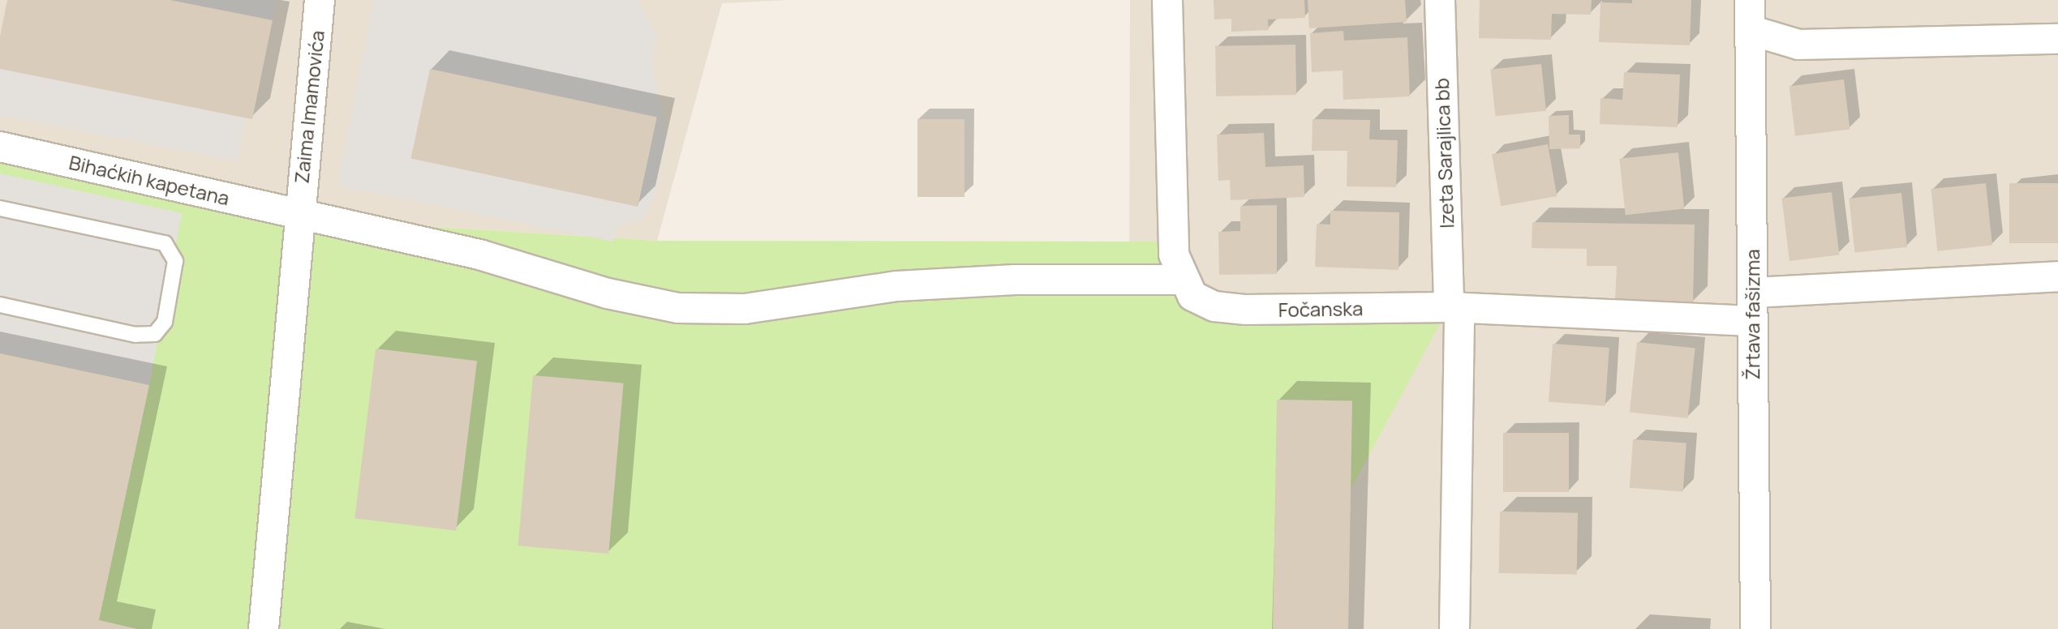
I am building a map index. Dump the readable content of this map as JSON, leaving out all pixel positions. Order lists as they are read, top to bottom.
{
  "streets": {
    "street": [
      "Zaima Imamovića",
      "Izeta Sarajlica bb",
      "Bihaćkih kapetana",
      "Fočanska",
      "Žrtava fašizma"
    ]
  },
  "crossings": [
    ["Zaima Imamovića", "Bihaćkih kapetana"],
    ["Izeta Sarajlica bb", "Fočanska"],
    ["Bihaćkih kapetana", "Fočanska"],
    ["Fočanska", "Žrtava fašizma"]
  ]
}
